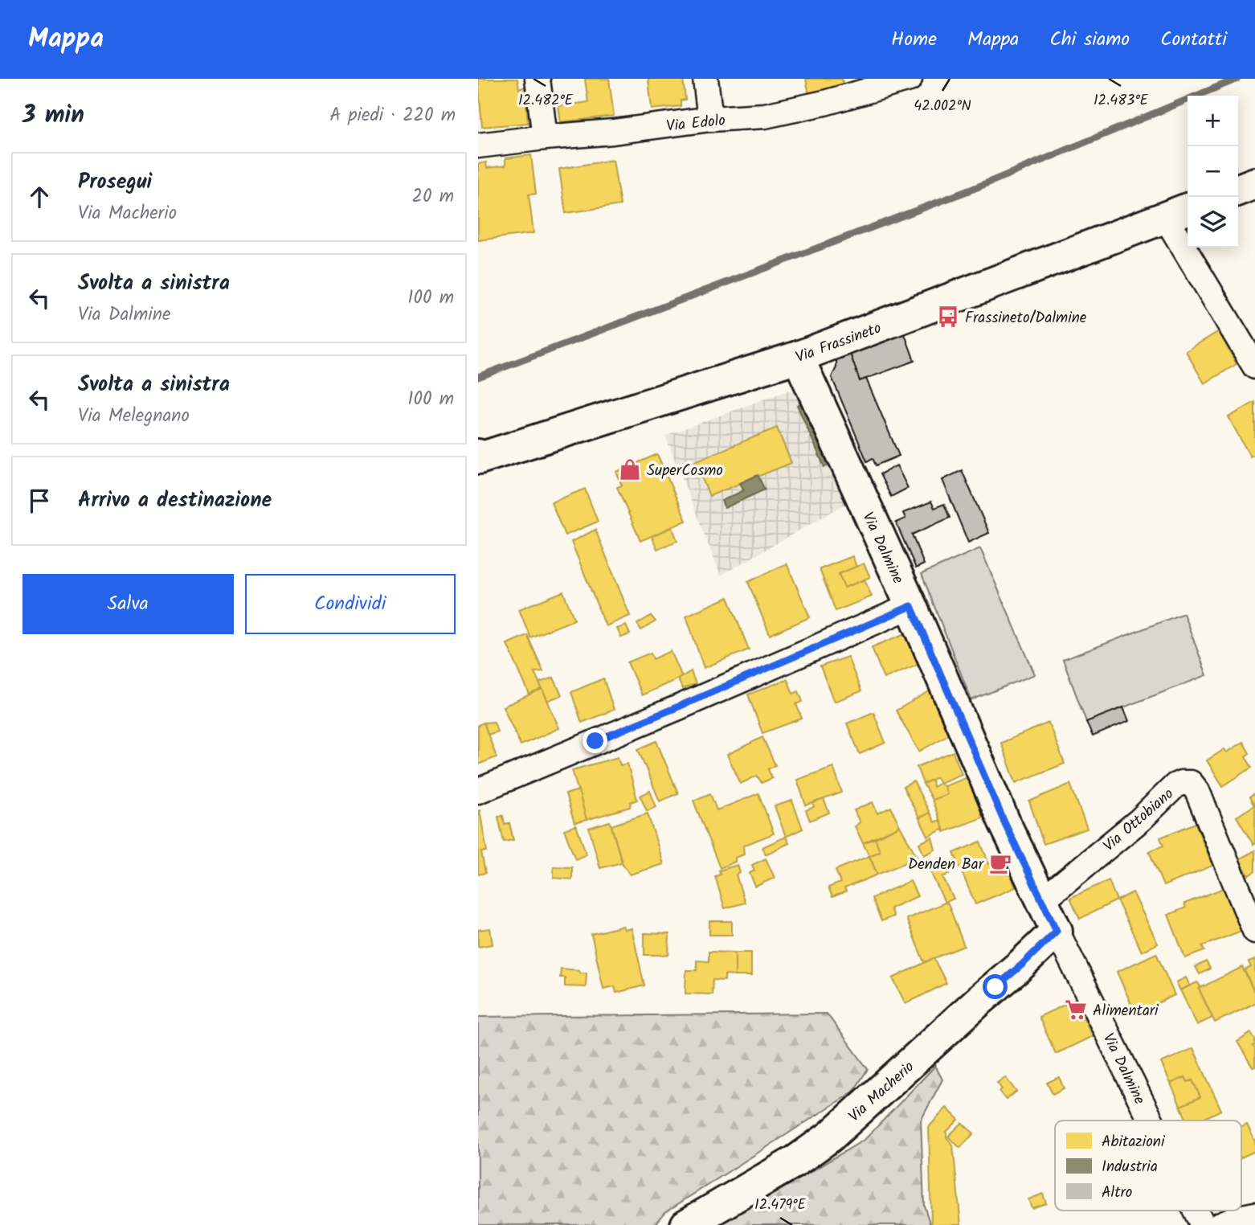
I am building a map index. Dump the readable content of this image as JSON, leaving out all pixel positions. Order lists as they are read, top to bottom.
{
  "streets": {
    "street": [
      "Via Edolo",
      "Via Frassineto",
      "Via Dalmine",
      "Via Ottobiano",
      "Via Macherio"
    ]
  },
  "crossings": [
    ["Via Frassineto", "Via Dalmine"],
    ["Via Dalmine", "Via Ottobiano"],
    ["Via Dalmine", "Via Macherio"]
  ],
  "places": {
    "bus stop": ["Frassineto/Dalmine"],
    "shop": ["SuperCosmo"],
    "cafe": ["Denden Bar"],
    "supermarket": ["Alimentari"]
  },
  "legend": ["Abitazioni", "Industria", "Altro"],
  "page": {
    "header": "Mappa",
    "nav": [
      "Home",
      "Mappa",
      "Chi siamo",
      "Contatti"
    ],
    "heading": ["3 min", "A piedi · 220 m"],
    "map_buttons": ["+", "−"],
    "list": [
      ["Prosegui", "Via Macherio", "20 m"],
      ["Svolta a sinistra", "Via Dalmine", "100 m"],
      ["Svolta a sinistra", "Via Melegnano", "100 m"],
      "Arrivo a destinazione"
    ],
    "buttons": ["Salva", "Condividi"]
  },
  "coordinates": [
    "12.482°E",
    "12.483°E",
    "42.002°N",
    "12.479°E"
  ]
}
